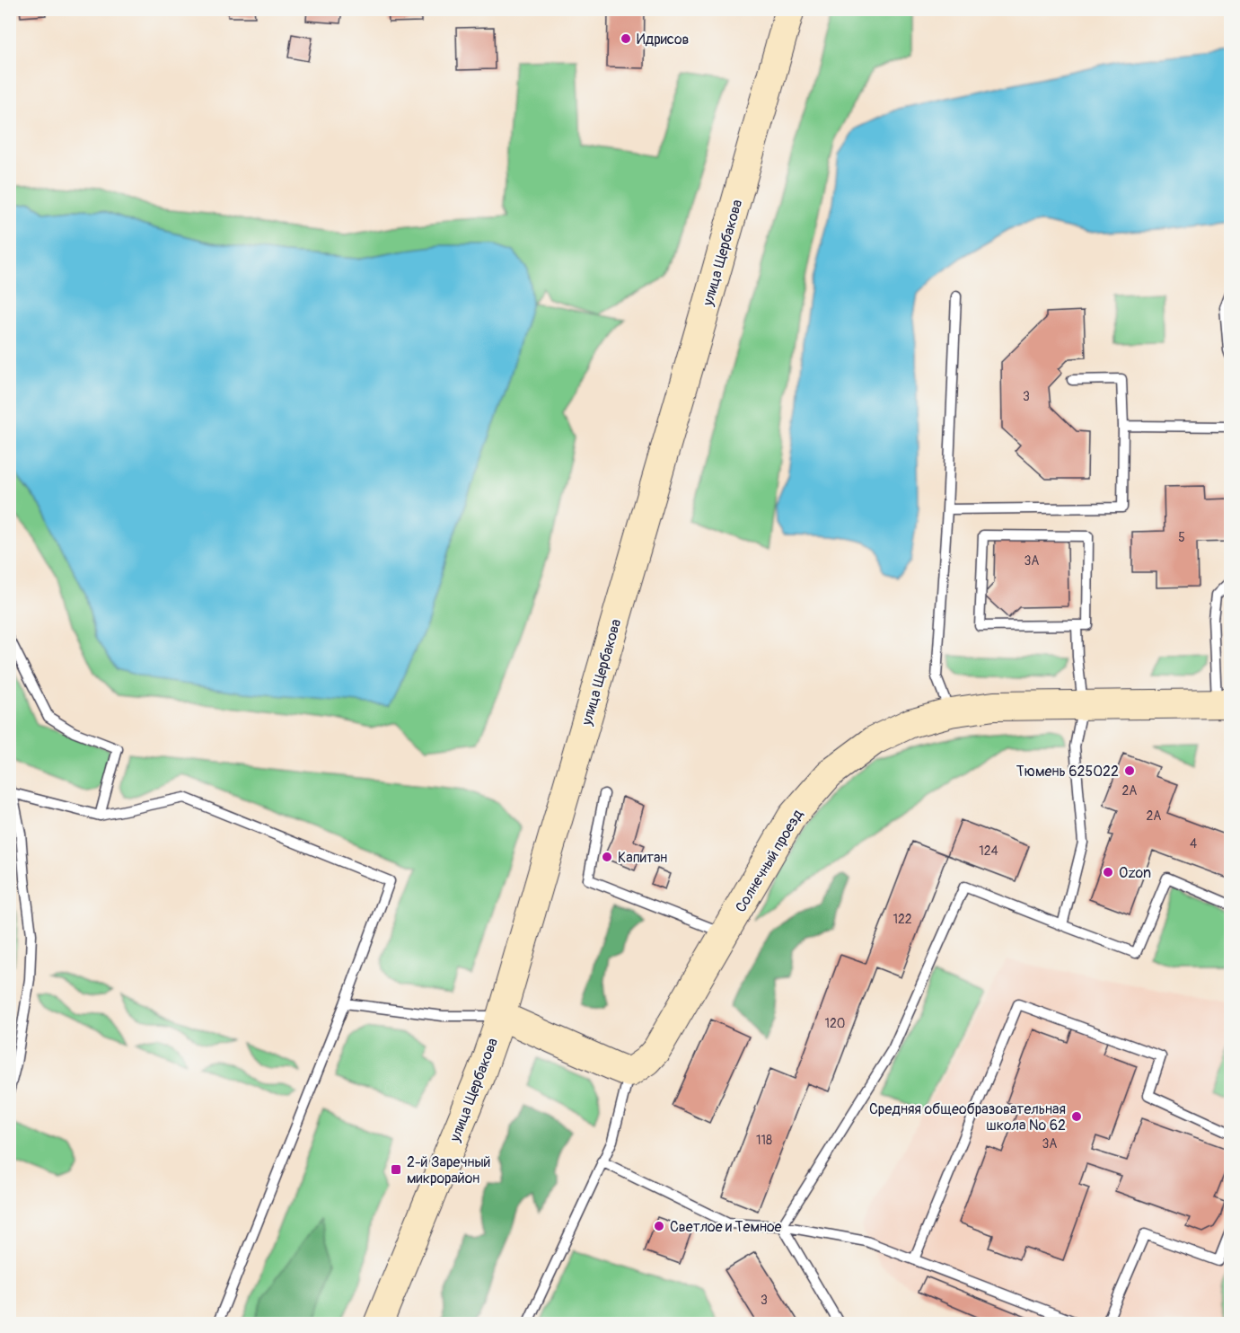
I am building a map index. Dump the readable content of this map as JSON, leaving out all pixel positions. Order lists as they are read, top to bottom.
{
  "streets": {
    "main road": ["улица Щербакова", "Солнечный проезд"]
  },
  "places": {
    "other": [
      "Идрисов",
      "Тюмень 625022",
      "Капитан",
      "Ozon",
      "Средняя общеобразовательная школа № 62",
      "Светлое и Темное"
    ],
    "transit": ["2-й Заречный микрорайон"]
  },
  "house_numbers": [
    "3",
    "5",
    "3А",
    "2А",
    "2А",
    "4",
    "124",
    "122",
    "120",
    "118",
    "3А",
    "3"
  ]
}
